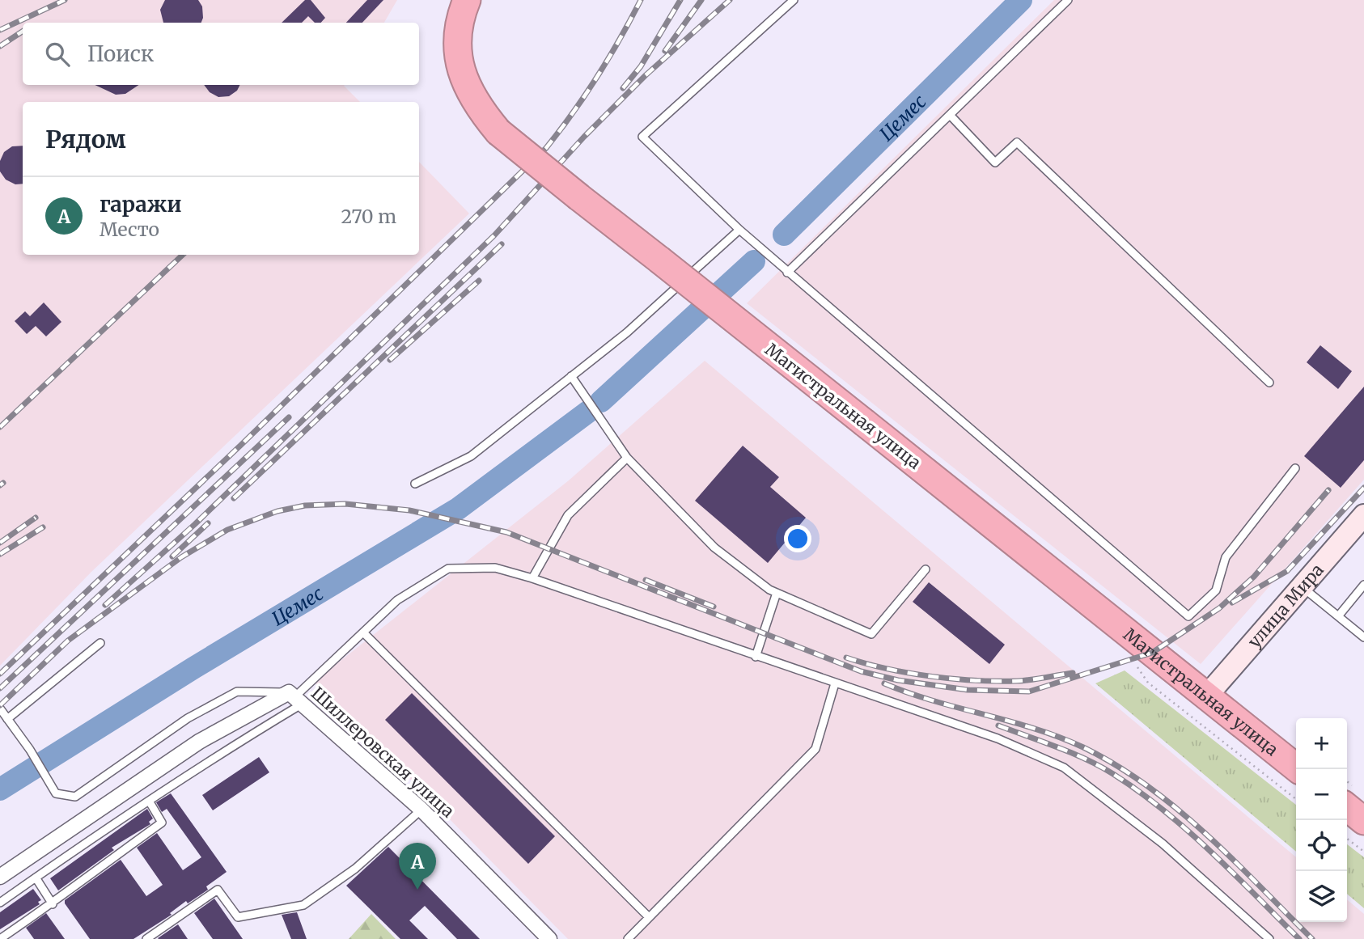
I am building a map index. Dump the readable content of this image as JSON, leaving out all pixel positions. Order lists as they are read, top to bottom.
{
  "streets": {
    "highway": ["Магистральная улица"],
    "street": ["улица Мира", "Шиллеровская улица"]
  },
  "crossings": [
    ["Магистральная улица", "улица Мира"]
  ],
  "water": ["Цемес"],
  "page": {
    "search": "Поиск",
    "heading": "Рядом",
    "list": [
      {
        "mark": "A",
        "name": "гаражи",
        "note": "Место",
        "value": "270 m"
      }
    ],
    "map_buttons": ["+", "−"],
    "pins": "A"
  }
}
